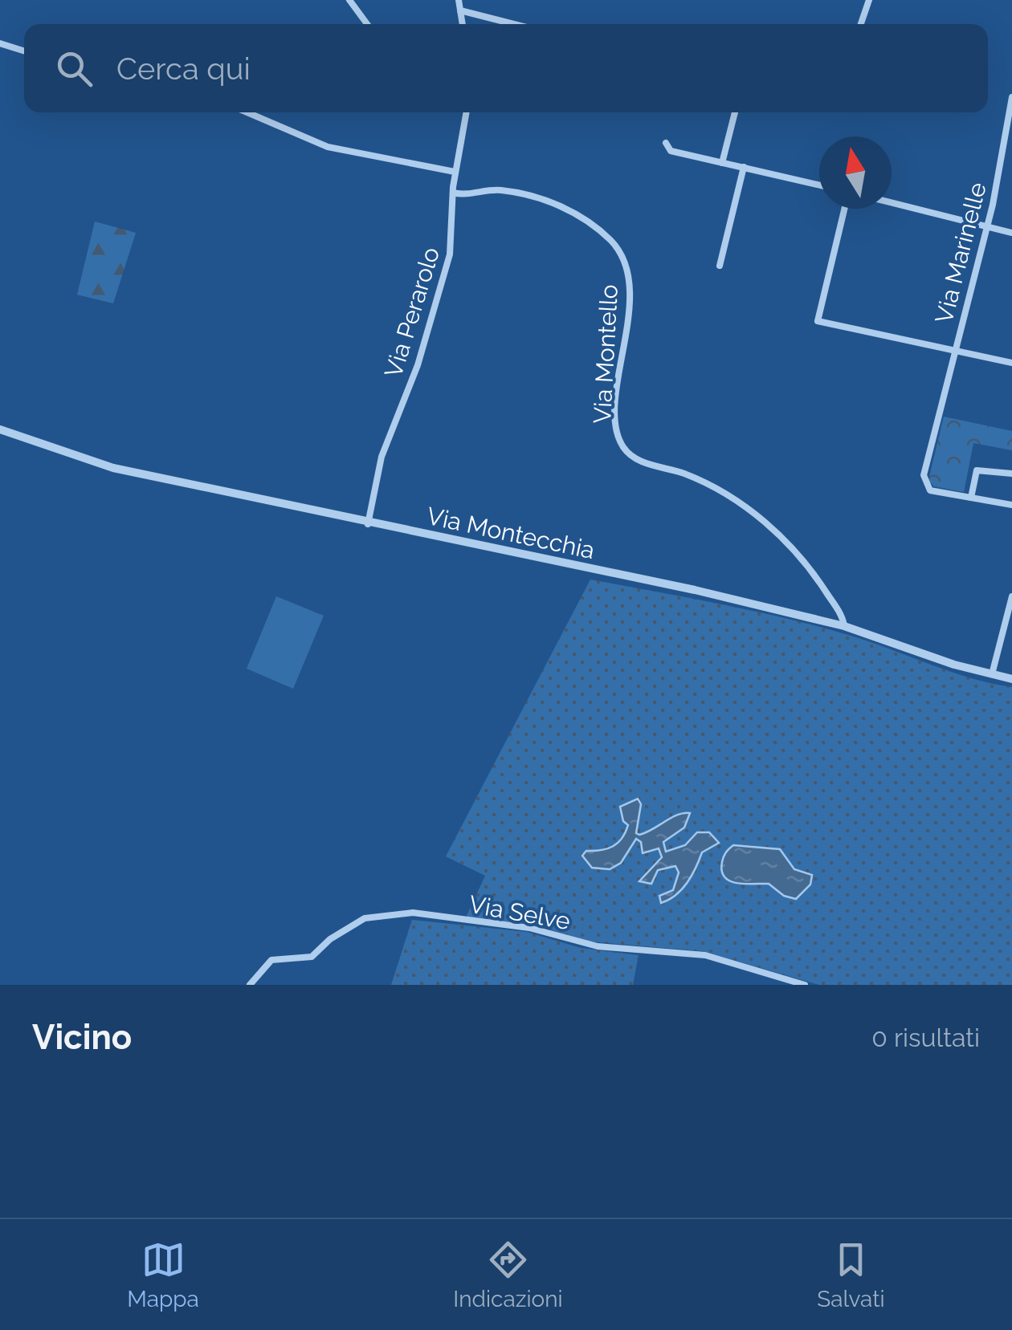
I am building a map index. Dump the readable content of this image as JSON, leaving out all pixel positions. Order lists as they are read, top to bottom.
{
  "streets": {
    "street": [
      "Via Marinelle",
      "Via Perarolo",
      "Via Montello",
      "Via Montecchia",
      "Via Selve"
    ]
  },
  "crossings": [
    ["Via Perarolo", "Via Montello"],
    ["Via Perarolo", "Via Montecchia"],
    ["Via Montello", "Via Montecchia"]
  ],
  "north": "top",
  "page": {
    "search": "Cerca qui",
    "heading": ["Vicino", "0 risultati"],
    "nav": ["Mappa", "Indicazioni", "Salvati"]
  }
}
